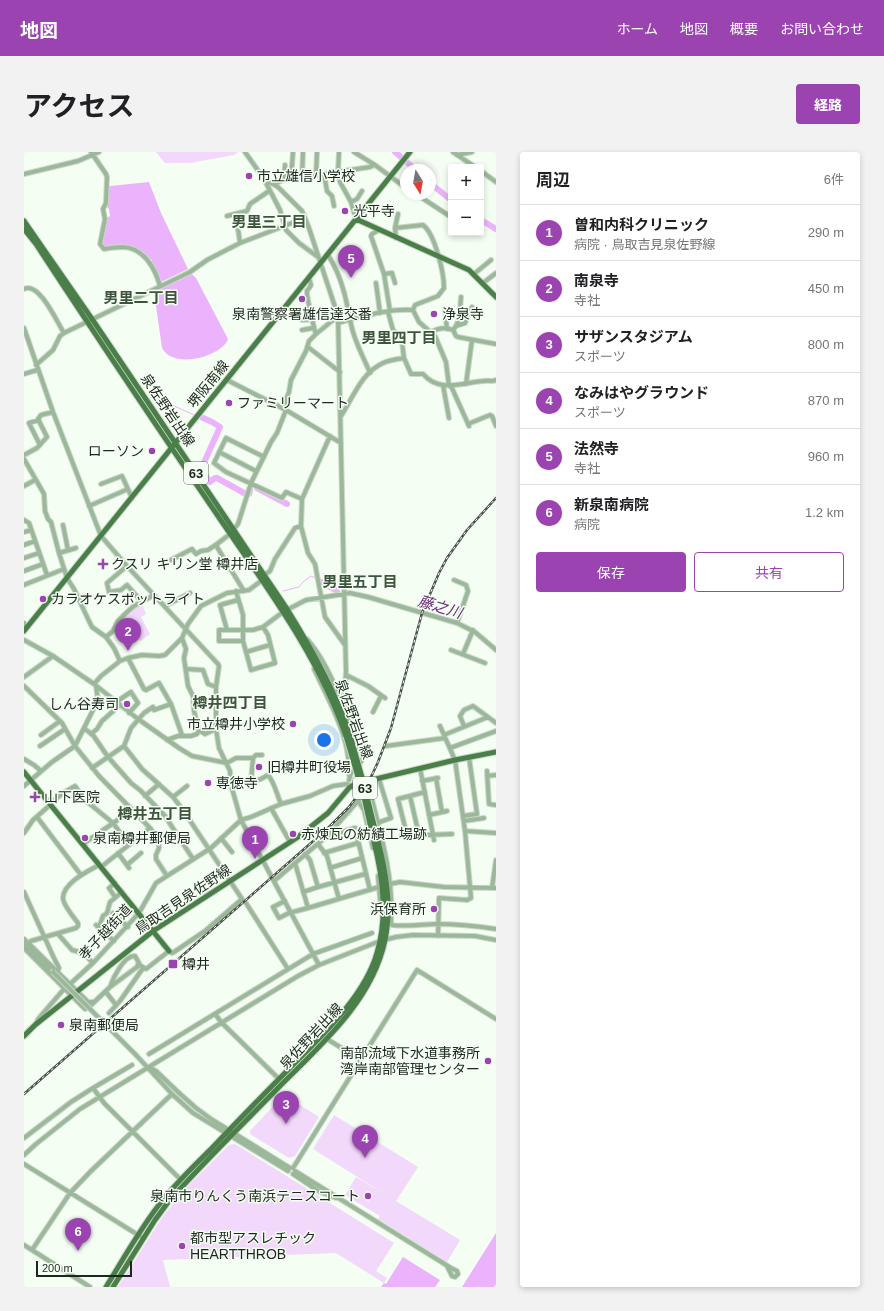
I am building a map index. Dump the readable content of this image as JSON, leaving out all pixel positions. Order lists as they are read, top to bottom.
{
  "streets": {
    "main road": [
      "堺阪南線",
      "泉佐野岩出線",
      "63",
      "鳥取吉見泉佐野線"
    ],
    "street": ["孝子越街道"]
  },
  "crossings": [
    ["堺阪南線", "泉佐野岩出線"]
  ],
  "districts": [
    "男里三丁目",
    "男里二丁目",
    "男里四丁目",
    "男里五丁目",
    "樽井四丁目",
    "樽井五丁目"
  ],
  "water": ["藤之川"],
  "places": {
    "other": [
      "市立雄信小学校",
      "光平寺",
      "泉南警察署雄信達交番",
      "浄泉寺",
      "ファミリーマート",
      "ローソン",
      "カラオケスポットライト",
      "しん谷寿司",
      "市立樽井小学校",
      "旧樽井町役場",
      "専徳寺",
      "赤煉瓦の紡績工場跡",
      "泉南樽井郵便局",
      "浜保育所",
      "泉南郵便局",
      "南部流域下水道事務所 湾岸南部管理センター",
      "泉南市りんくう南浜テニスコート",
      "都市型アスレチック HEARTTHROB"
    ],
    "health": ["クスリ キリン堂 樽井店", "山下医院"],
    "transit": ["樽井"]
  },
  "scale_bar": "200 m",
  "north": "bottom",
  "page": {
    "header": "地図",
    "nav": [
      "ホーム",
      "地図",
      "概要",
      "お問い合わせ"
    ],
    "title": "アクセス",
    "buttons": [
      "経路",
      ["保存", "共有"]
    ],
    "heading": ["周辺", "6件"],
    "map_buttons": ["+", "−"],
    "list": [
      {
        "mark": "1",
        "name": "曽和内科クリニック",
        "note": "病院 · 鳥取吉見泉佐野線",
        "value": "290 m"
      },
      {
        "mark": "2",
        "name": "南泉寺",
        "note": "寺社",
        "value": "450 m"
      },
      {
        "mark": "3",
        "name": "サザンスタジアム",
        "note": "スポーツ",
        "value": "800 m"
      },
      {
        "mark": "4",
        "name": "なみはやグラウンド",
        "note": "スポーツ",
        "value": "870 m"
      },
      {
        "mark": "5",
        "name": "法然寺",
        "note": "寺社",
        "value": "960 m"
      },
      {
        "mark": "6",
        "name": "新泉南病院",
        "note": "病院",
        "value": "1.2 km"
      }
    ],
    "pins": [
      "5",
      "2",
      "1",
      "3",
      "4",
      "6"
    ],
    "scale": "200 m"
  }
}
